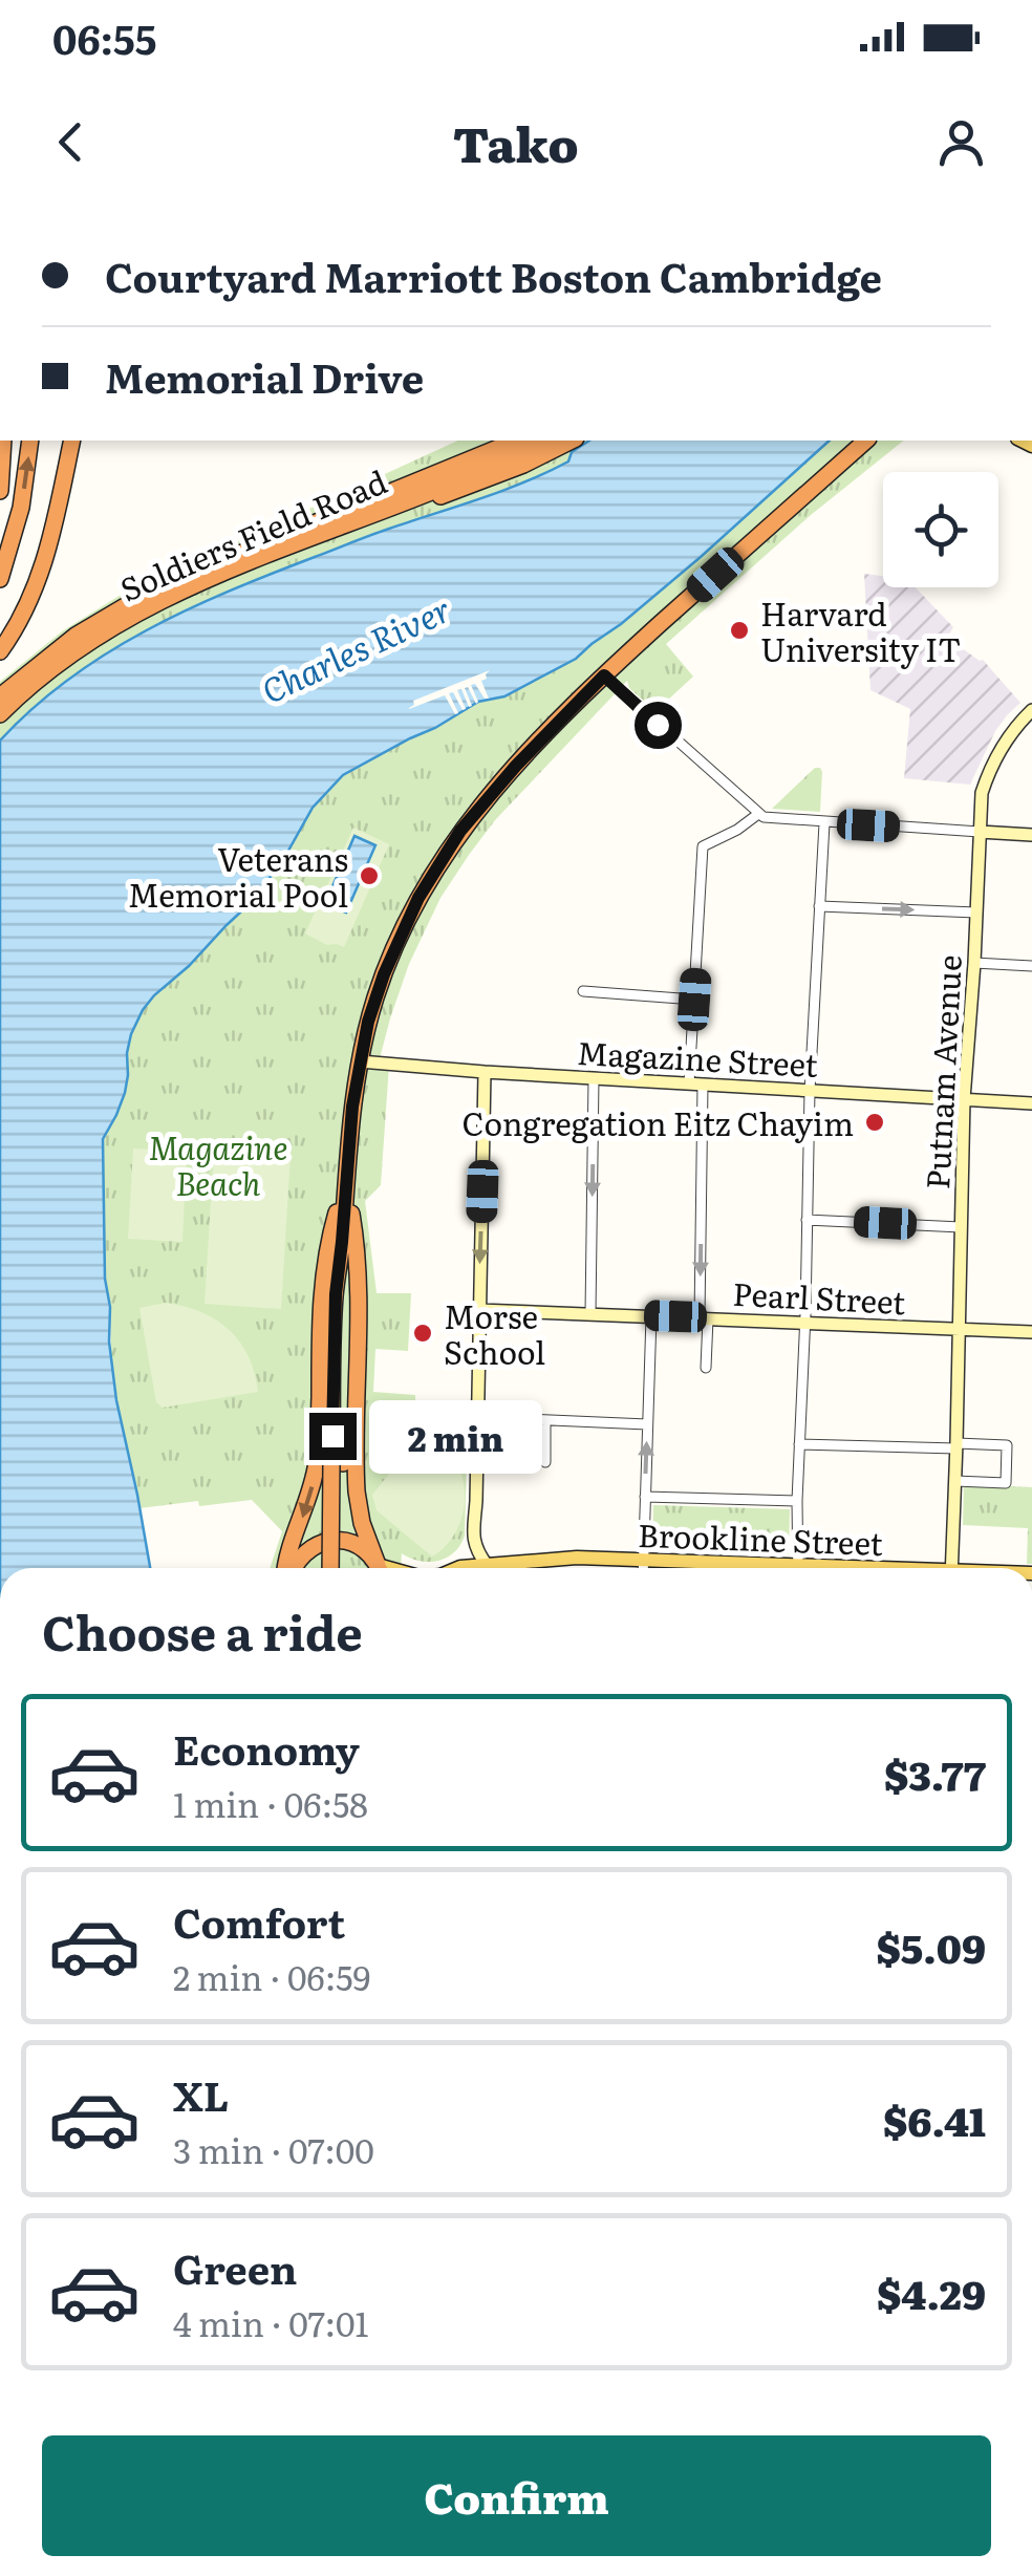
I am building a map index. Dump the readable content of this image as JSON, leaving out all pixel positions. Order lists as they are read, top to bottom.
{
  "streets": {
    "highway": ["Soldiers Field Road"],
    "main road": ["Brookline Street"],
    "street": ["Magazine Street", "Putnam Avenue", "Pearl Street"]
  },
  "crossings": [
    ["Magazine Street", "Putnam Avenue"],
    ["Putnam Avenue", "Pearl Street"]
  ],
  "water": ["Charles River"],
  "parks": ["Magazine Beach"],
  "places": [
    "Harvard University IT",
    "Veterans Memorial Pool",
    "Congregation Eitz Chayim",
    "Morse School"
  ],
  "page": {
    "status": "06:55",
    "header": "Tako",
    "banner": ["Courtyard Marriott Boston Cambridge", "Memorial Drive"],
    "bubble": "2 min",
    "heading": "Choose a ride",
    "list": [
      {
        "name": "Economy",
        "note": "1 min · 06:58",
        "value": "$3.77"
      },
      {
        "name": "Comfort",
        "note": "2 min · 06:59",
        "value": "$5.09"
      },
      {
        "name": "XL",
        "note": "3 min · 07:00",
        "value": "$6.41"
      },
      {
        "name": "Green",
        "note": "4 min · 07:01",
        "value": "$4.29"
      }
    ],
    "buttons": "Confirm"
  }
}
